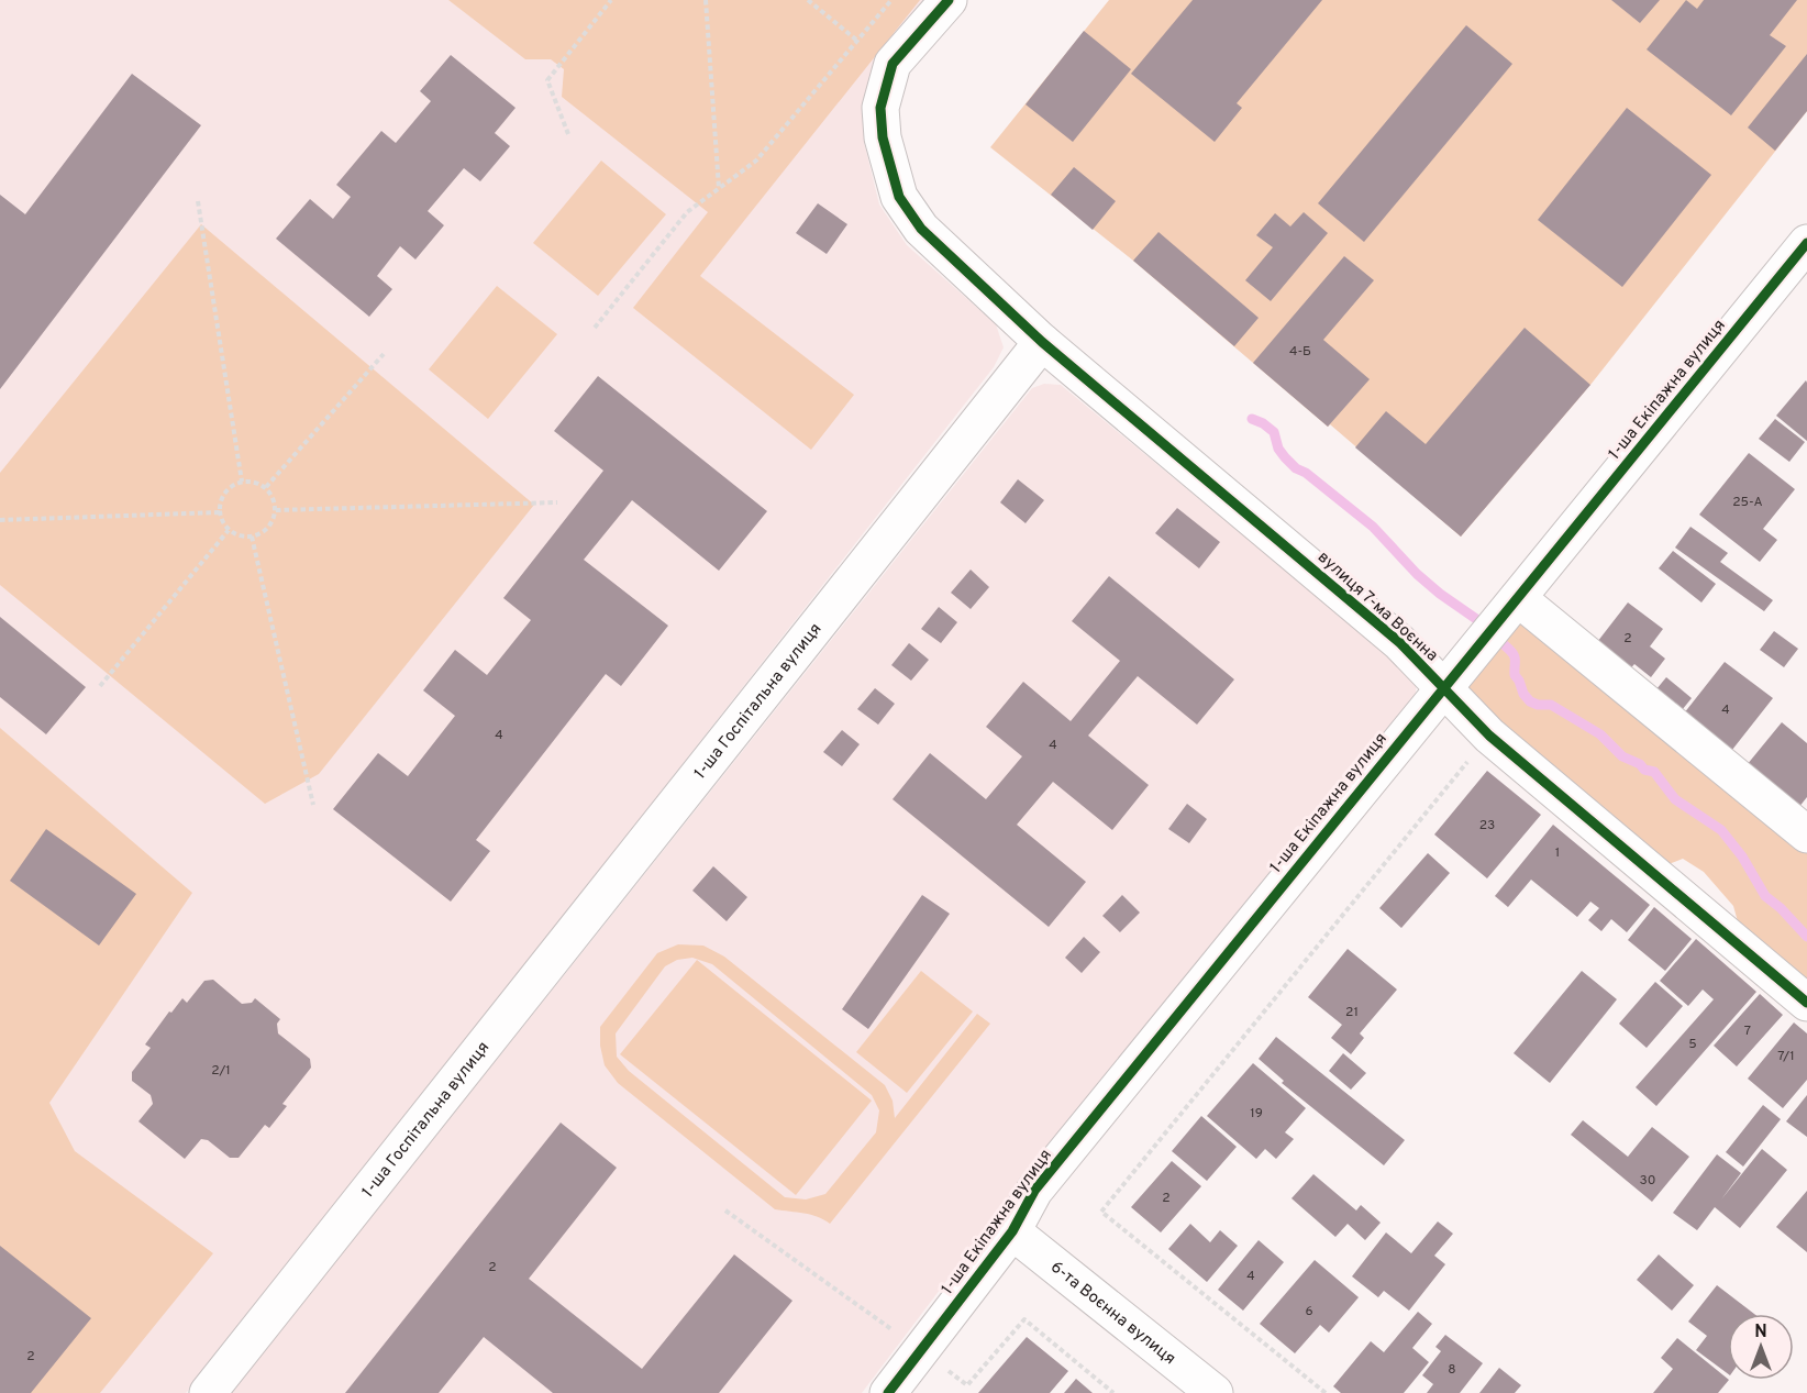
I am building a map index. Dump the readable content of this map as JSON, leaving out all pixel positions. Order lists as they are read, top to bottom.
{
  "streets": {
    "street": [
      "1-ша Екіпажна вулиця",
      "вулиця 7-ма Воєнна",
      "1-ша Госпітальна вулиця",
      "6-та Воєнна вулиця"
    ]
  },
  "crossings": [
    ["1-ша Екіпажна вулиця", "вулиця 7-ма Воєнна"],
    ["1-ша Екіпажна вулиця", "6-та Воєнна вулиця"],
    ["вулиця 7-ма Воєнна", "1-ша Госпітальна вулиця"]
  ],
  "house_numbers": [
    "4-Б",
    "25-А",
    "2",
    "4",
    "4",
    "4",
    "23",
    "1",
    "21",
    "7",
    "5",
    "7/1",
    "2/1",
    "19",
    "30",
    "2",
    "2",
    "4",
    "6",
    "2",
    "8"
  ],
  "north": "top"
}
